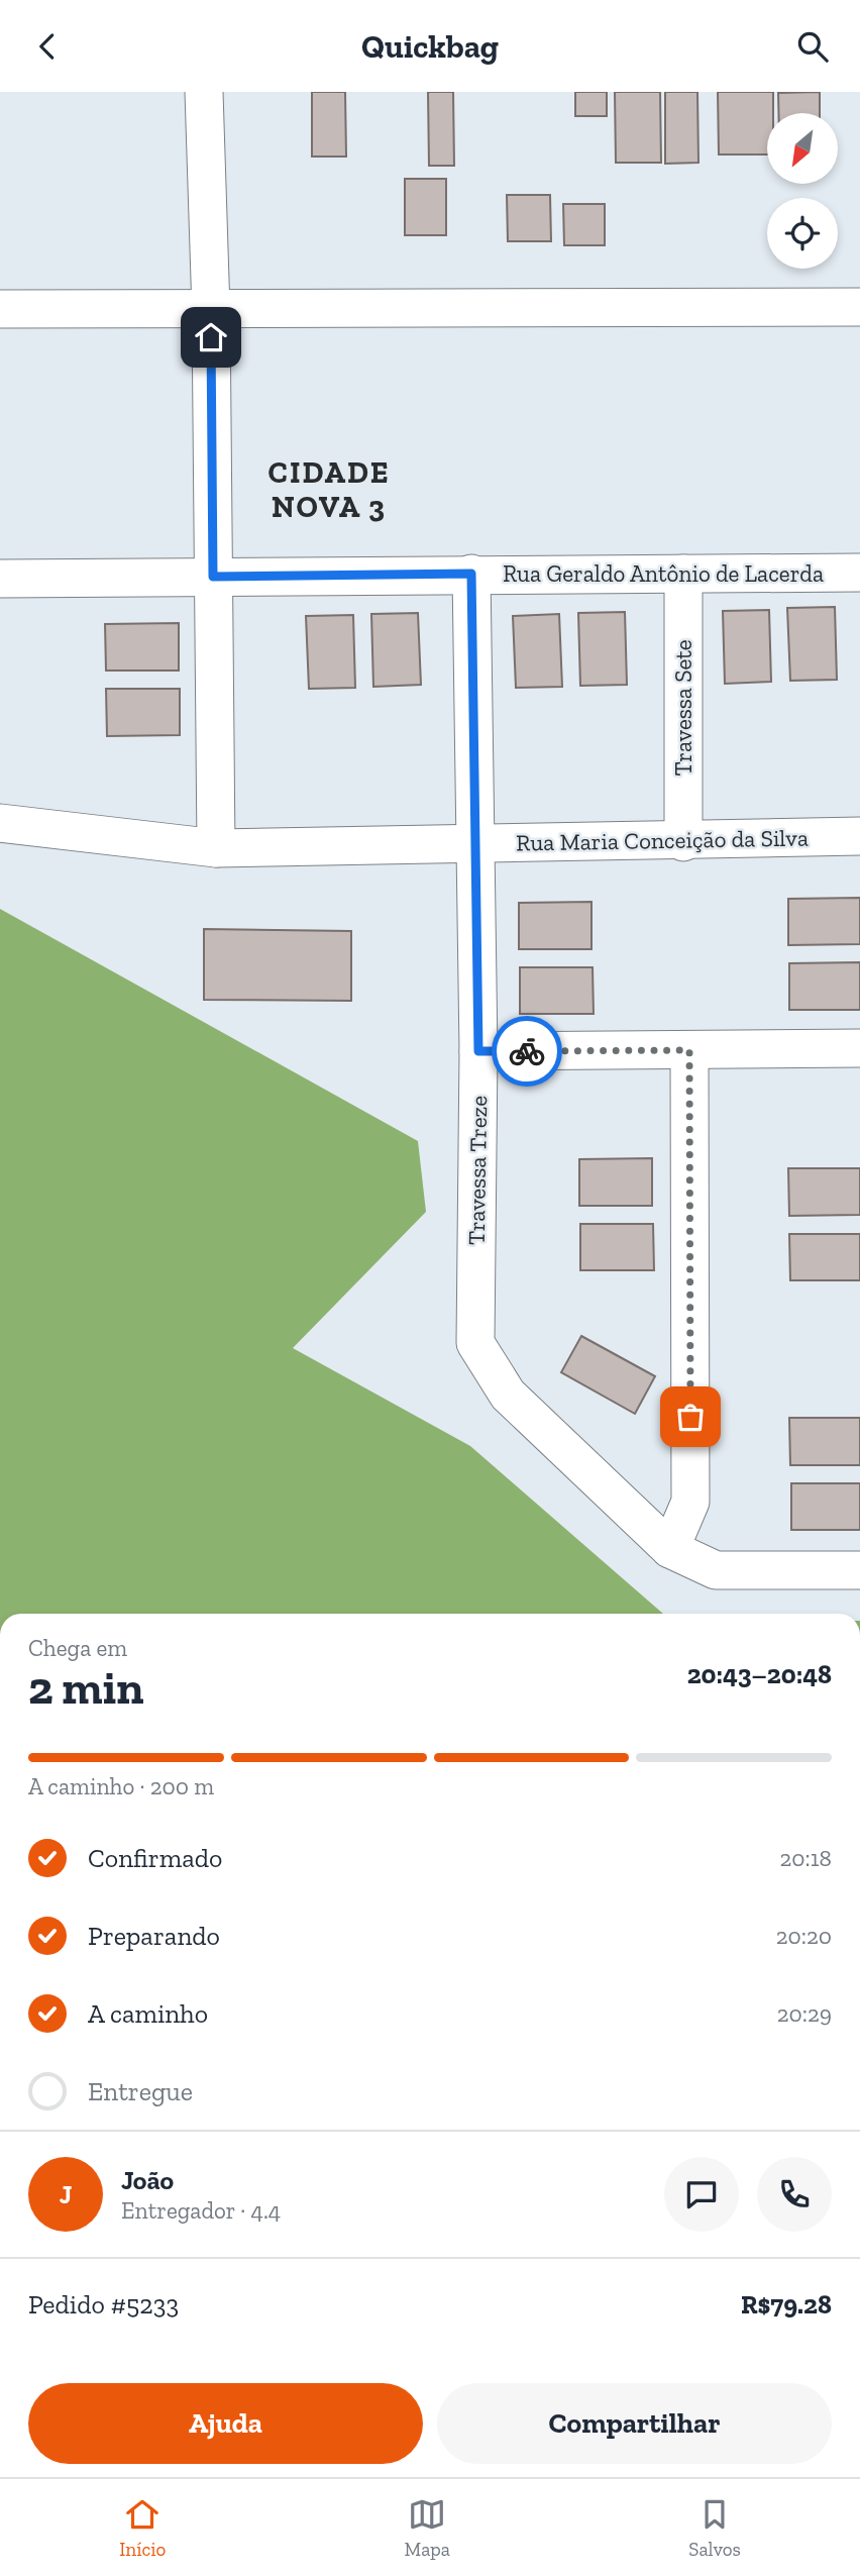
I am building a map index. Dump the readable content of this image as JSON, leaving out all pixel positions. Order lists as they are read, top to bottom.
{
  "streets": {
    "street": [
      "Rua Geraldo Antônio de Lacerda",
      "Travessa Sete",
      "Rua Maria Conceição da Silva",
      "Travessa Treze"
    ]
  },
  "crossings": [
    ["Rua Geraldo Antônio de Lacerda", "Travessa Sete"],
    ["Rua Geraldo Antônio de Lacerda", "Travessa Treze"],
    ["Travessa Sete", "Rua Maria Conceição da Silva"],
    ["Rua Maria Conceição da Silva", "Travessa Treze"]
  ],
  "districts": ["CIDADE NOVA 3"],
  "north": "bottom left",
  "page": {
    "header": "Quickbag",
    "heading": ["2 min", "Chega em", "20:43–20:48"],
    "panel": [
      "João",
      "Entregador · 4.4",
      "Pedido #5233",
      "R$79.28"
    ],
    "bar": "A caminho · 200 m",
    "list": [
      ["Confirmado", "20:18"],
      ["Preparando", "20:20"],
      ["A caminho", "20:29"],
      "Entregue"
    ],
    "round": "J",
    "buttons": ["Ajuda", "Compartilhar"],
    "tabs": ["Início", "Mapa", "Salvos"]
  }
}
